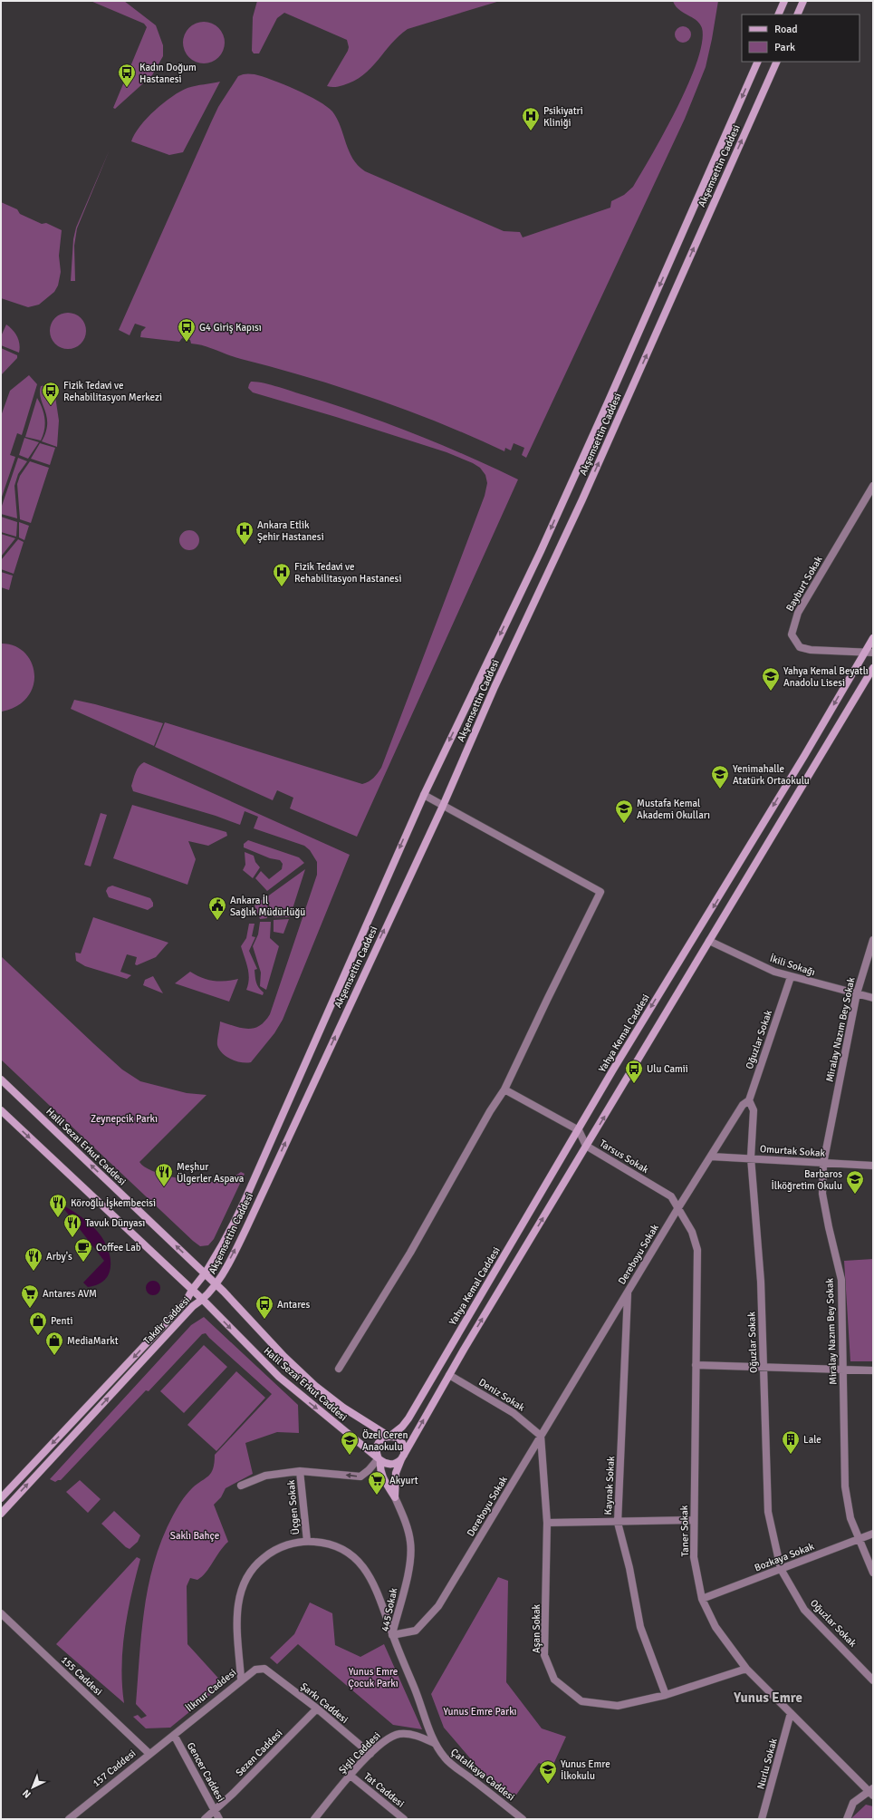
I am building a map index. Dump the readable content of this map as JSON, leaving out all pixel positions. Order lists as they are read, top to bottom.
{
  "streets": {
    "main road": [
      "Akşemsettin Caddesi",
      "Yahya Kemal Caddesi",
      "Halil Sezai Erkut Caddesi",
      "Takdir Caddesi",
      "445 Sokak"
    ],
    "street": [
      "Bayburt Sokak",
      "İkili Sokağı",
      "Miralay Nazım Bey Sokak",
      "Oğuzlar Sokak",
      "Omurtak Sokak",
      "Tarsus Sokak",
      "Dereboyu Sokak",
      "Deniz Sokak",
      "Kaynak Sokak",
      "Üçgen Sokak",
      "Taner Sokak",
      "Bozkaya Sokak",
      "Aşan Sokak",
      "155 Caddesi",
      "İlknur Caddesi",
      "Şarkı Caddesi",
      "Sezen Caddesi",
      "Şişli Caddesi",
      "Nurlu Sokak",
      "157 Caddesi",
      "Gencer Caddesi",
      "Çatalkaya Caddesi",
      "Tat Caddesi"
    ]
  },
  "crossings": [
    ["Akşemsettin Caddesi", "Halil Sezai Erkut Caddesi"],
    ["Bayburt Sokak", "Yahya Kemal Caddesi"],
    ["İkili Sokağı", "Miralay Nazım Bey Sokak"],
    ["İkili Sokağı", "Oğuzlar Sokak"],
    ["Miralay Nazım Bey Sokak", "Omurtak Sokak"],
    ["Miralay Nazım Bey Sokak", "Bozkaya Sokak"],
    ["Yahya Kemal Caddesi", "Halil Sezai Erkut Caddesi"],
    ["Yahya Kemal Caddesi", "Tarsus Sokak"],
    ["Yahya Kemal Caddesi", "445 Sokak"],
    ["Oğuzlar Sokak", "Omurtak Sokak"],
    ["Oğuzlar Sokak", "Dereboyu Sokak"],
    ["Oğuzlar Sokak", "Bozkaya Sokak"],
    ["Halil Sezai Erkut Caddesi", "Takdir Caddesi"],
    ["Halil Sezai Erkut Caddesi", "445 Sokak"],
    ["Omurtak Sokak", "Dereboyu Sokak"],
    ["Tarsus Sokak", "Dereboyu Sokak"],
    ["Tarsus Sokak", "Taner Sokak"],
    ["Dereboyu Sokak", "Deniz Sokak"],
    ["Dereboyu Sokak", "Kaynak Sokak"],
    ["Dereboyu Sokak", "Taner Sokak"],
    ["Dereboyu Sokak", "445 Sokak"],
    ["Dereboyu Sokak", "Aşan Sokak"],
    ["Deniz Sokak", "Aşan Sokak"],
    ["Kaynak Sokak", "Aşan Sokak"],
    ["Taner Sokak", "Bozkaya Sokak"],
    ["Taner Sokak", "Aşan Sokak"],
    ["Taner Sokak", "Nurlu Sokak"],
    ["445 Sokak", "Şişli Caddesi"],
    ["445 Sokak", "Çatalkaya Caddesi"],
    ["155 Caddesi", "157 Caddesi"],
    ["İlknur Caddesi", "Şarkı Caddesi"],
    ["İlknur Caddesi", "157 Caddesi"],
    ["İlknur Caddesi", "Gencer Caddesi"],
    ["Şarkı Caddesi", "Sezen Caddesi"],
    ["Şarkı Caddesi", "Şişli Caddesi"],
    ["Sezen Caddesi", "Gencer Caddesi"],
    ["Şişli Caddesi", "Çatalkaya Caddesi"],
    ["Şişli Caddesi", "Tat Caddesi"],
    ["157 Caddesi", "Gencer Caddesi"]
  ],
  "districts": ["Yunus Emre"],
  "parks": [
    "Zeynepcik Parkı",
    "Saklı Bahçe",
    "Yunus Emre Çocuk Parkı",
    "Yunus Emre Parkı"
  ],
  "places": {
    "bus stop": [
      "Kadın Doğum Hastanesi",
      "G4 Giriş Kapısı",
      "Fizik Tedavi ve Rehabilitasyon Merkezi",
      "Ulu Camii",
      "Antares"
    ],
    "hospital": ["Psikiyatri Kliniği", "Ankara Etlik Şehir Hastanesi", "Fizik Tedavi ve Rehabilitasyon Hastanesi"],
    "school or university": [
      "Yahya Kemal Beyatlı Anadolu Lisesi",
      "Yenimahalle Atatürk Ortaokulu",
      "Mustafa Kemal Akademi Okulları",
      "Barbaros İlköğretim Okulu",
      "Özel Ceren Anaokulu",
      "Yunus Emre İlkokulu"
    ],
    "public building": ["Ankara İl Sağlık Müdürlüğü"],
    "restaurant": [
      "Meşhur Ülgerler Aspava",
      "Köroğlu İşkembecisi",
      "Tavuk Dünyası",
      "Arby's"
    ],
    "cafe": ["Coffee Lab"],
    "supermarket": ["Antares AVM", "Akyurt"],
    "shop": ["Penti", "MediaMarkt"],
    "building": ["Lale"]
  },
  "legend": ["Road", "Park"],
  "north": "bottom left"
}
